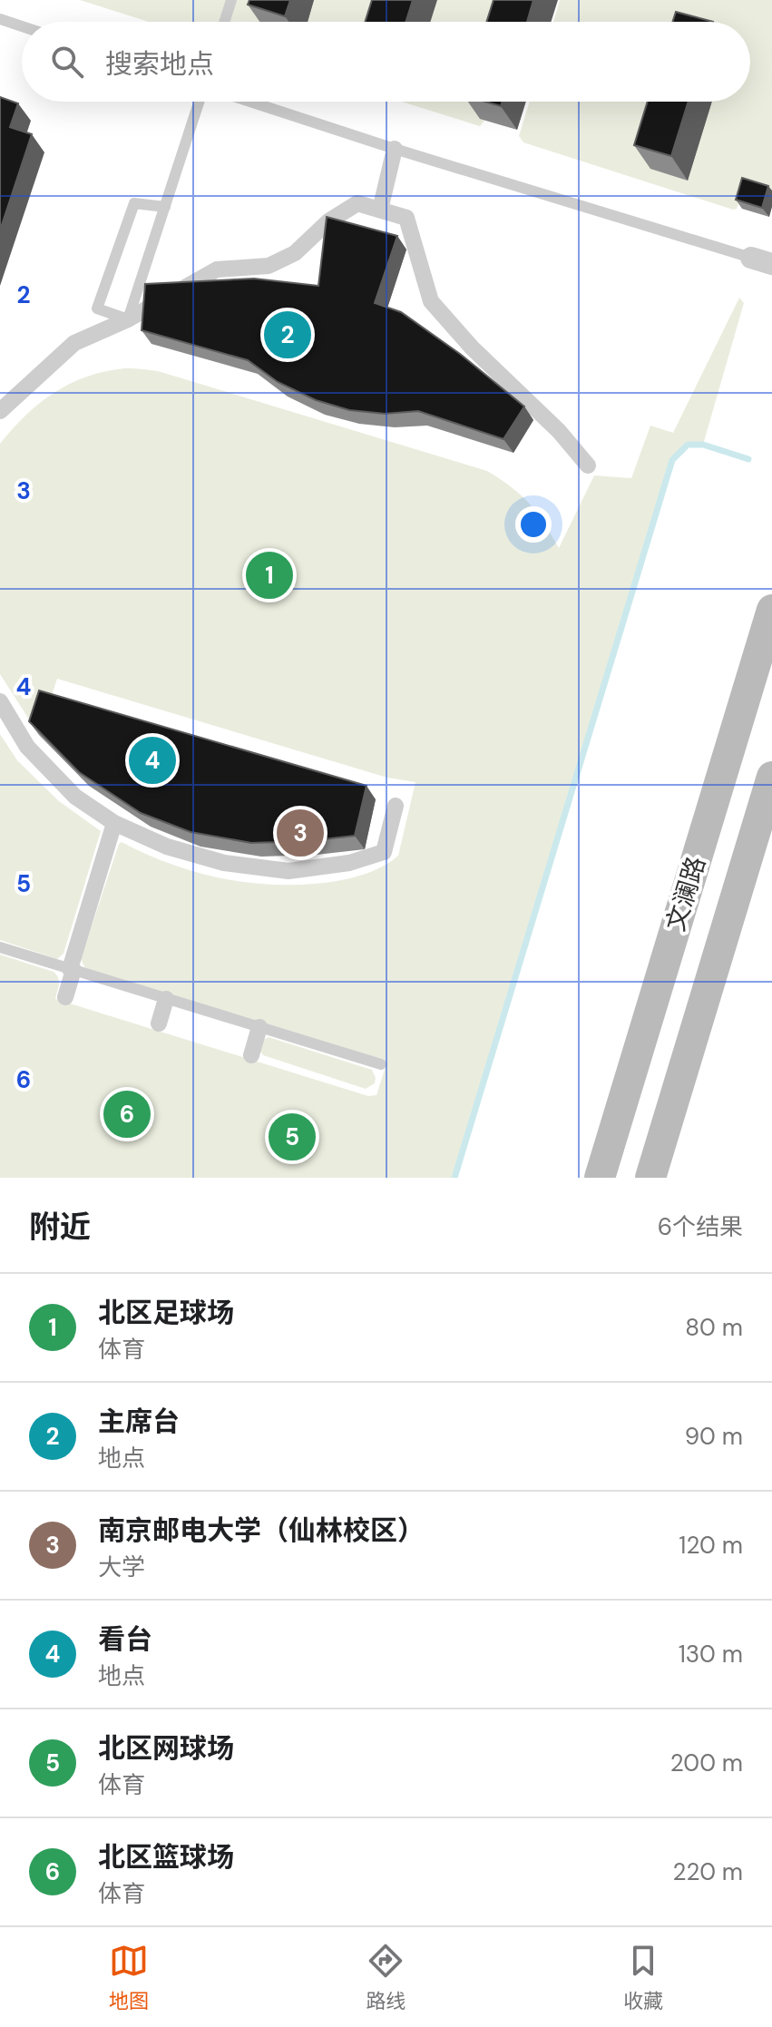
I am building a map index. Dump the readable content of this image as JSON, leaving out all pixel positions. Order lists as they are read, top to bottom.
{
  "streets": {
    "main road": ["文澜路"]
  },
  "page": {
    "search": "搜索地点",
    "pins": [
      "2",
      "1",
      "4",
      "3",
      "6",
      "5"
    ],
    "heading": ["附近", "6个结果"],
    "list": [
      {
        "mark": "1",
        "name": "北区足球场",
        "note": "体育",
        "value": "80 m"
      },
      {
        "mark": "2",
        "name": "主席台",
        "note": "地点",
        "value": "90 m"
      },
      {
        "mark": "3",
        "name": "南京邮电大学（仙林校区）",
        "note": "大学",
        "value": "120 m"
      },
      {
        "mark": "4",
        "name": "看台",
        "note": "地点",
        "value": "130 m"
      },
      {
        "mark": "5",
        "name": "北区网球场",
        "note": "体育",
        "value": "200 m"
      },
      {
        "mark": "6",
        "name": "北区篮球场",
        "note": "体育",
        "value": "220 m"
      }
    ],
    "nav": ["地图", "路线", "收藏"]
  },
  "grid": {
    "rows": [
      "2",
      "3",
      "4",
      "5",
      "6"
    ]
  }
}
